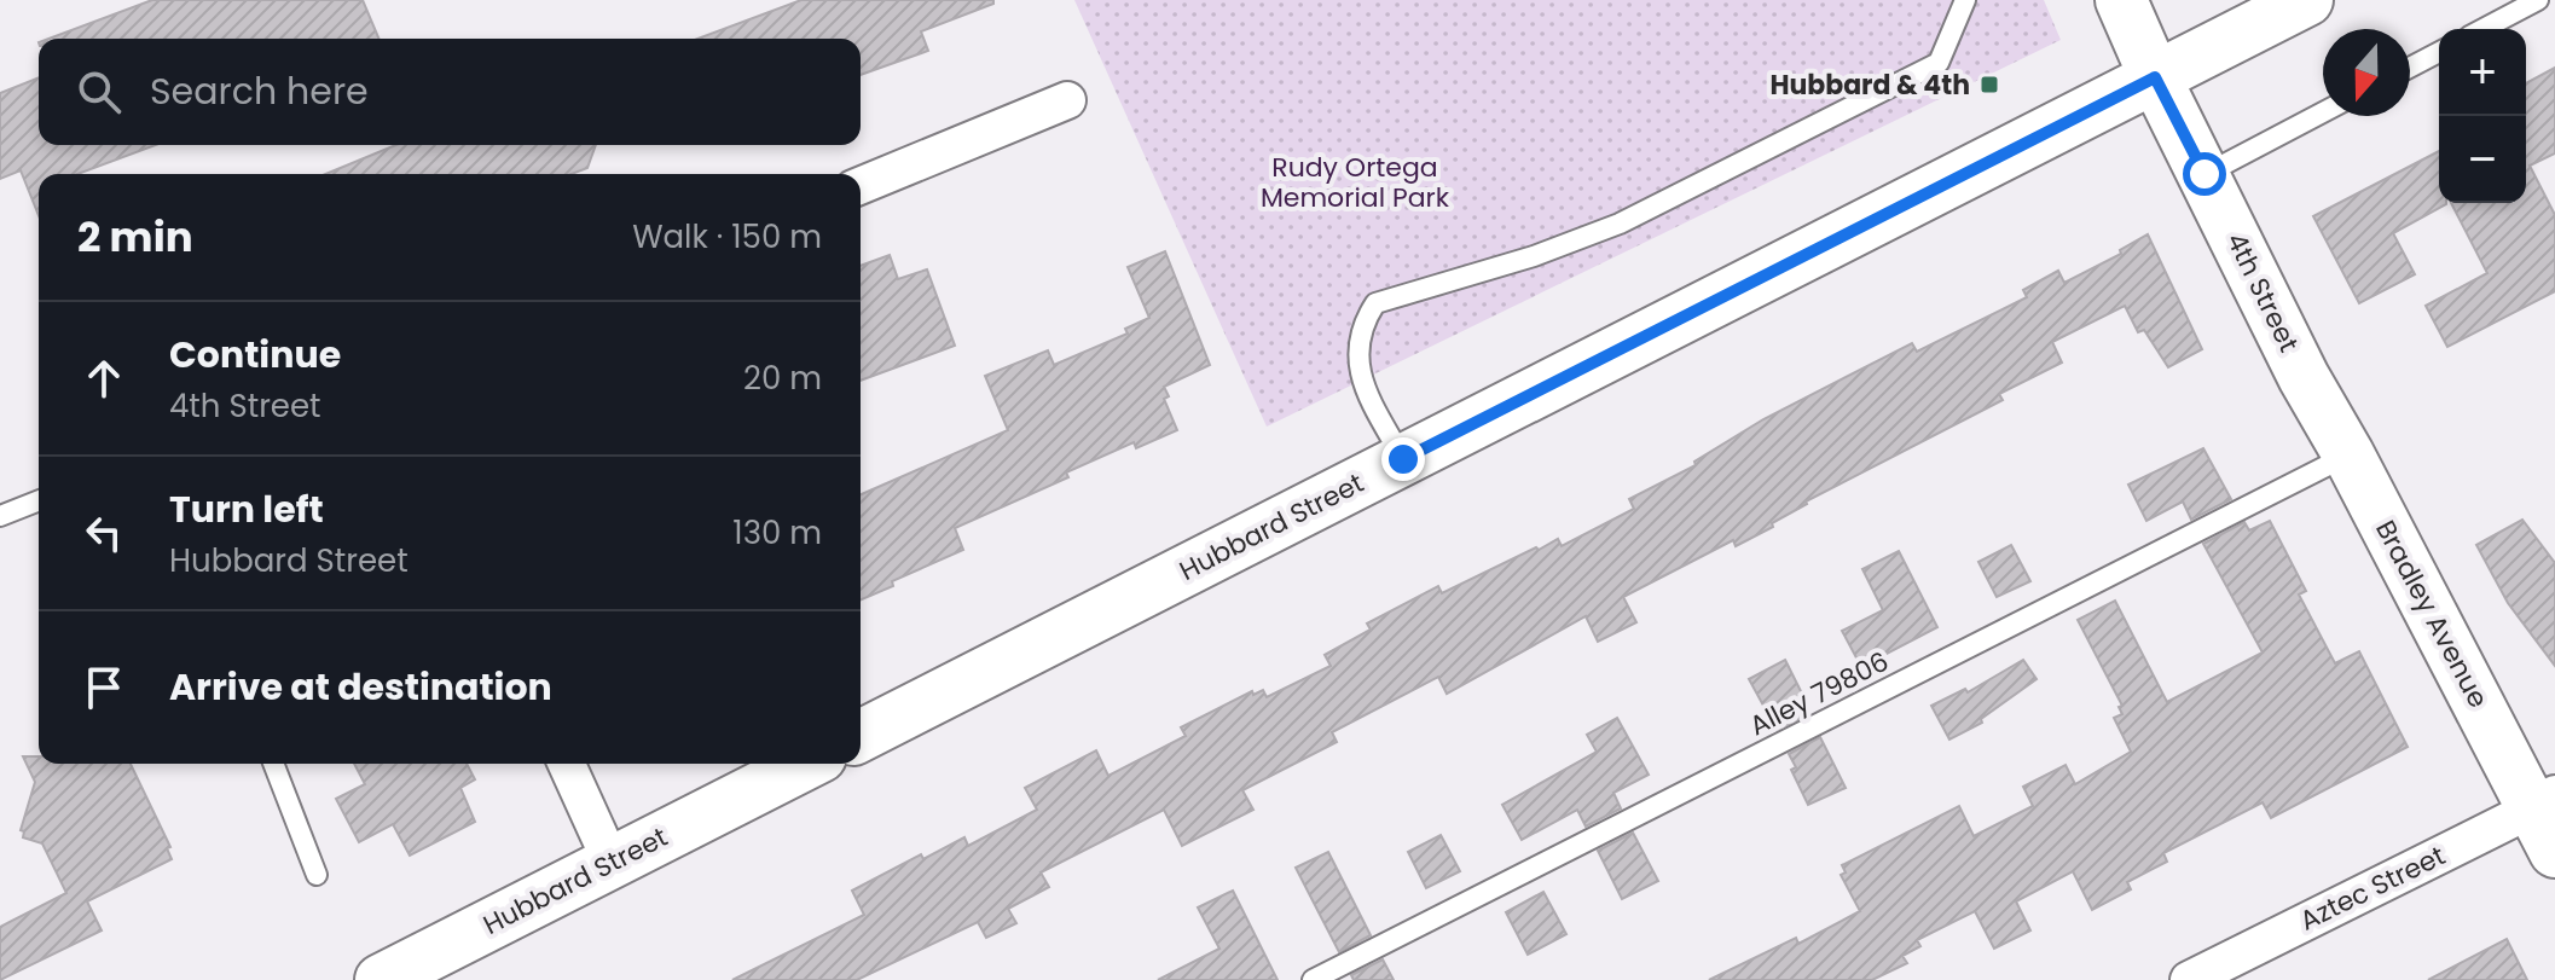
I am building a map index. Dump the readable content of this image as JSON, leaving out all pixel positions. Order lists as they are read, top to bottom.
{
  "streets": {
    "main road": ["4th Street", "Hubbard Street", "Bradley Avenue"],
    "street": ["Aztec Street"],
    "lane": ["Alley 79806"]
  },
  "crossings": [
    ["4th Street", "Hubbard Street"],
    ["4th Street", "Bradley Avenue"],
    ["Bradley Avenue", "Alley 79806"],
    ["Bradley Avenue", "Aztec Street"]
  ],
  "parks": ["Rudy Ortega Memorial Park"],
  "places": {
    "transit": ["Hubbard & 4th"]
  },
  "north": "bottom",
  "page": {
    "map_buttons": ["+", "−"],
    "search": "Search here",
    "heading": ["2 min", "Walk · 150 m"],
    "list": [
      ["Continue", "4th Street", "20 m"],
      ["Turn left", "Hubbard Street", "130 m"],
      "Arrive at destination"
    ]
  }
}
